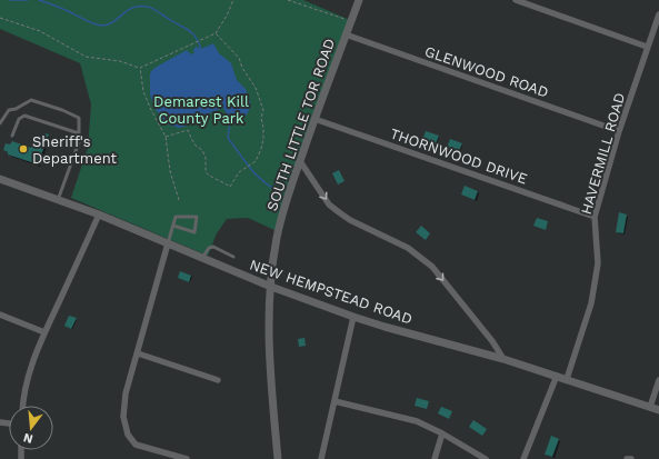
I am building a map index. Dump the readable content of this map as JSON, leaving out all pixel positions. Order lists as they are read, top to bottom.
{
  "streets": {
    "street": [
      "GLENWOOD ROAD",
      "SOUTH LITTLE TOR ROAD",
      "HAVERMILL ROAD",
      "THORNWOOD DRIVE",
      "NEW HEMPSTEAD ROAD"
    ]
  },
  "crossings": [
    ["GLENWOOD ROAD", "SOUTH LITTLE TOR ROAD"],
    ["GLENWOOD ROAD", "HAVERMILL ROAD"],
    ["SOUTH LITTLE TOR ROAD", "THORNWOOD DRIVE"],
    ["SOUTH LITTLE TOR ROAD", "NEW HEMPSTEAD ROAD"],
    ["HAVERMILL ROAD", "THORNWOOD DRIVE"],
    ["HAVERMILL ROAD", "NEW HEMPSTEAD ROAD"]
  ],
  "parks": ["Demarest Kill County Park"],
  "places": ["Sheriff's Department"],
  "north": "bottom"
}
